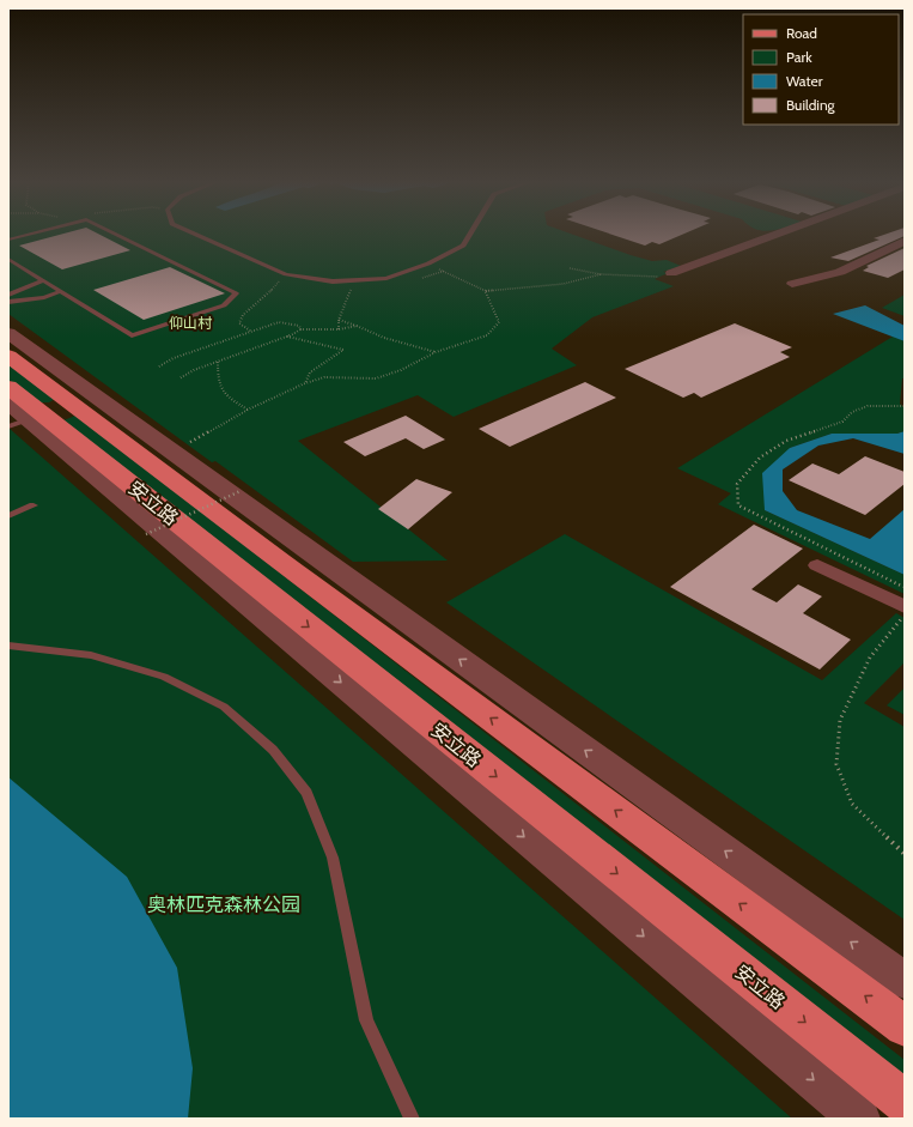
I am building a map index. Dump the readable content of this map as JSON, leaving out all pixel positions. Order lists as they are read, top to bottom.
{
  "streets": {
    "main road": ["安立路"]
  },
  "districts": ["仰山村"],
  "parks": ["奥林匹克森林公园"],
  "legend": [
    "Road",
    "Park",
    "Water",
    "Building"
  ]
}
